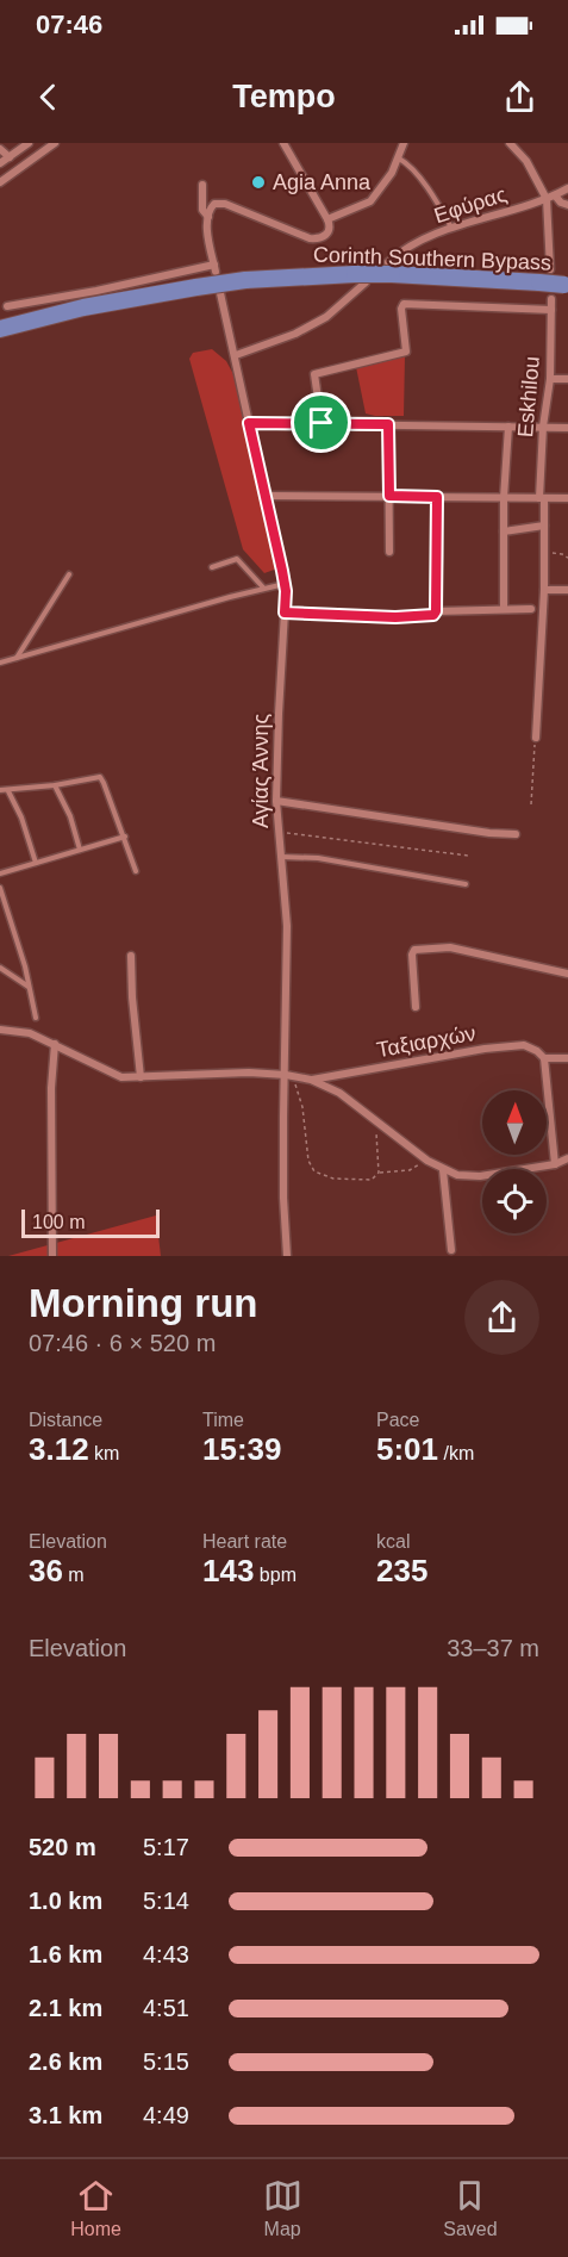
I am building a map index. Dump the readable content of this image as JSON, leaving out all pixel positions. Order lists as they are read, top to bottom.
{
  "streets": {
    "highway": ["Corinth Southern Bypass"],
    "street": [
      "Εφύρας",
      "Eskhilou",
      "Αγίας Άννης",
      "Ταξιαρχών"
    ]
  },
  "crossings": [
    ["Εφύρας", "Corinth Southern Bypass"]
  ],
  "places": ["Agia Anna"],
  "scale_bar": "100 m",
  "north": "top",
  "page": {
    "status": "07:46",
    "header": "Tempo",
    "scale": "100 m",
    "heading": ["Morning run", "07:46 · 6 × 520 m"],
    "stats": [
      ["Distance", "3.12 km"],
      ["Time", "15:39"],
      ["Pace", "5:01 /km"],
      ["Elevation", "36 m"],
      ["Heart rate", "143 bpm"],
      ["kcal", "235"]
    ],
    "chart": ["Elevation", "33–37 m"],
    "list": [
      {
        "name": "520 m",
        "note": "5:17"
      },
      {
        "name": "1.0 km",
        "note": "5:14"
      },
      {
        "name": "1.6 km",
        "note": "4:43"
      },
      {
        "name": "2.1 km",
        "note": "4:51"
      },
      {
        "name": "2.6 km",
        "note": "5:15"
      },
      {
        "name": "3.1 km",
        "note": "4:49"
      }
    ],
    "tabs": ["Home", "Map", "Saved"]
  }
}
